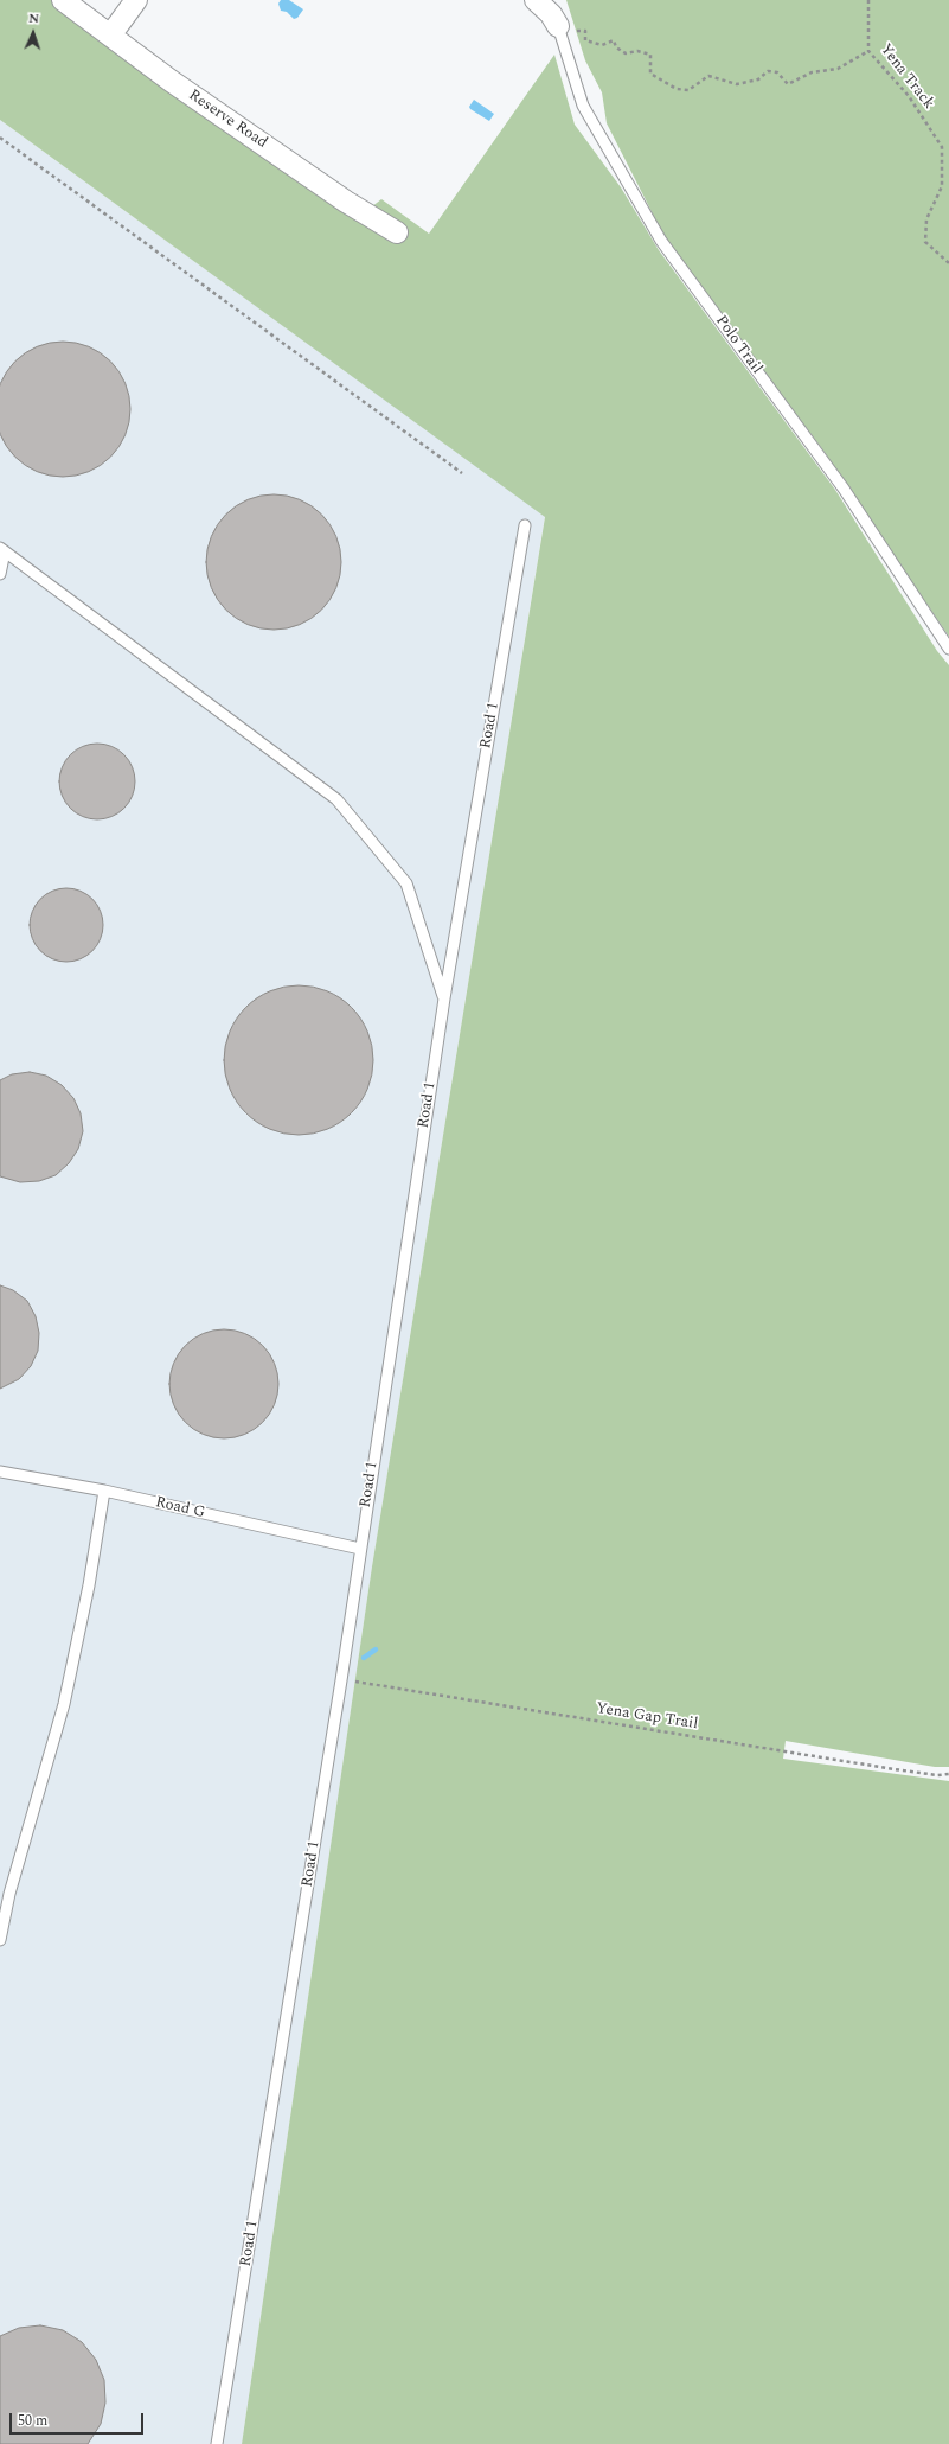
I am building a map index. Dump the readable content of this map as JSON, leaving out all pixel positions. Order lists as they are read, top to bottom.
{
  "streets": {
    "street": ["Reserve Road"],
    "lane": ["Polo Trail", "Road 1", "Road G"],
    "path": ["Yena Track", "Yena Gap Trail"]
  },
  "crossings": [
    ["Road 1", "Road G"],
    ["Road 1", "Yena Gap Trail"]
  ],
  "scale_bar": "50 m",
  "north": "top"
}
